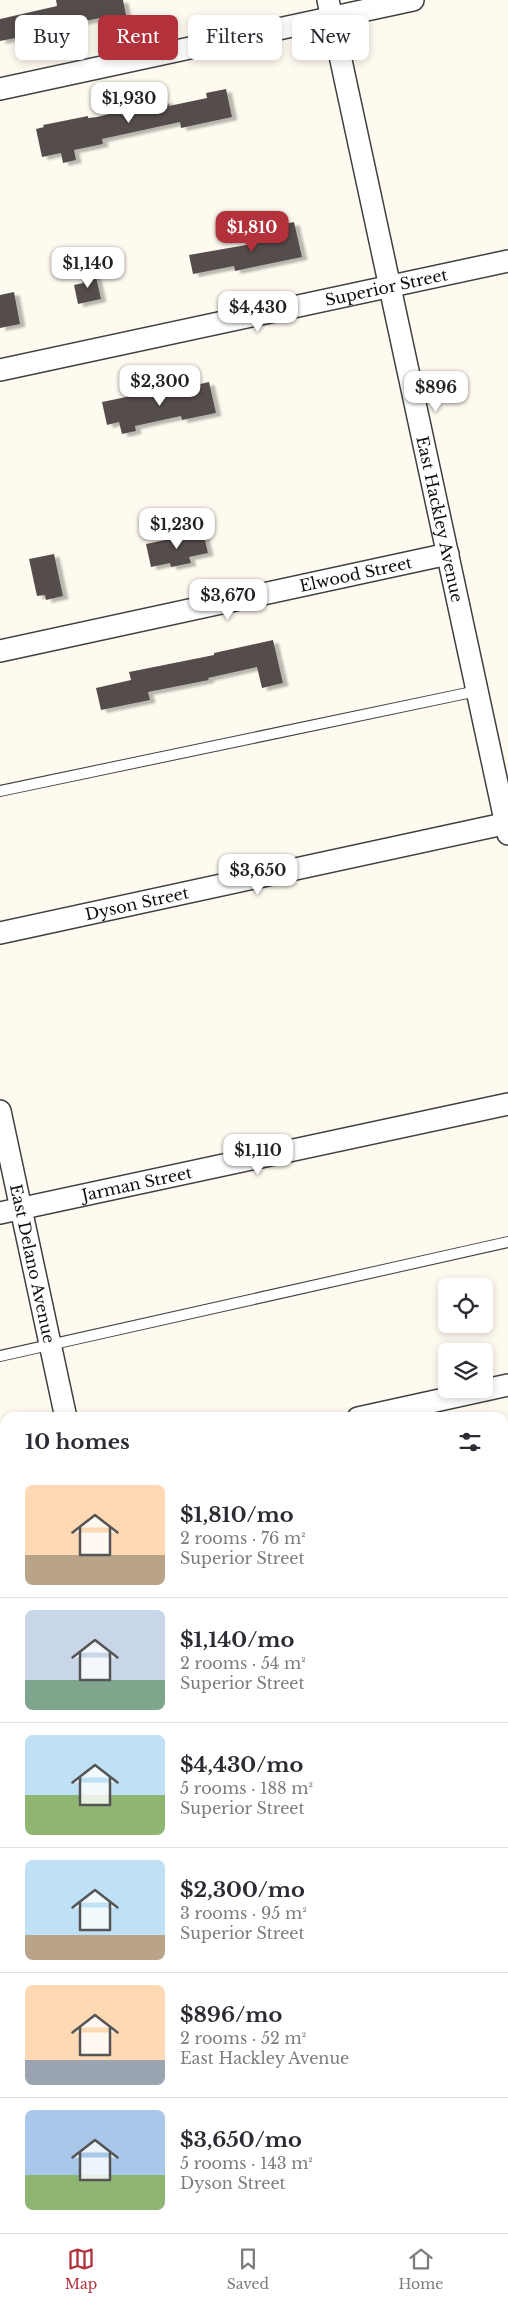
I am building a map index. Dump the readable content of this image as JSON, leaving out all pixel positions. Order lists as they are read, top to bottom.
{
  "streets": {
    "street": [
      "Superior Street",
      "East Hackley Avenue",
      "Elwood Street",
      "Dyson Street",
      "Jarman Street",
      "East Delano Avenue"
    ]
  },
  "crossings": [
    ["Superior Street", "East Hackley Avenue"],
    ["East Hackley Avenue", "Elwood Street"],
    ["East Hackley Avenue", "Dyson Street"],
    ["Jarman Street", "East Delano Avenue"]
  ],
  "page": {
    "chip": [
      "Buy",
      "Rent",
      "Filters",
      "New"
    ],
    "price": [
      "$1,930",
      "$1,810",
      "$1,140",
      "$4,430",
      "$2,300",
      "$896",
      "$1,230",
      "$3,670",
      "$3,650",
      "$1,110"
    ],
    "heading": "10 homes",
    "list": [
      {
        "name": "$1,810/mo",
        "note": "2 rooms · 76 m² · Superior Street"
      },
      {
        "name": "$1,140/mo",
        "note": "2 rooms · 54 m² · Superior Street"
      },
      {
        "name": "$4,430/mo",
        "note": "5 rooms · 188 m² · Superior Street"
      },
      {
        "name": "$2,300/mo",
        "note": "3 rooms · 95 m² · Superior Street"
      },
      {
        "name": "$896/mo",
        "note": "2 rooms · 52 m² · East Hackley Avenue"
      },
      {
        "name": "$3,650/mo",
        "note": "5 rooms · 143 m² · Dyson Street"
      }
    ],
    "tabs": ["Map", "Saved", "Home"]
  }
}
